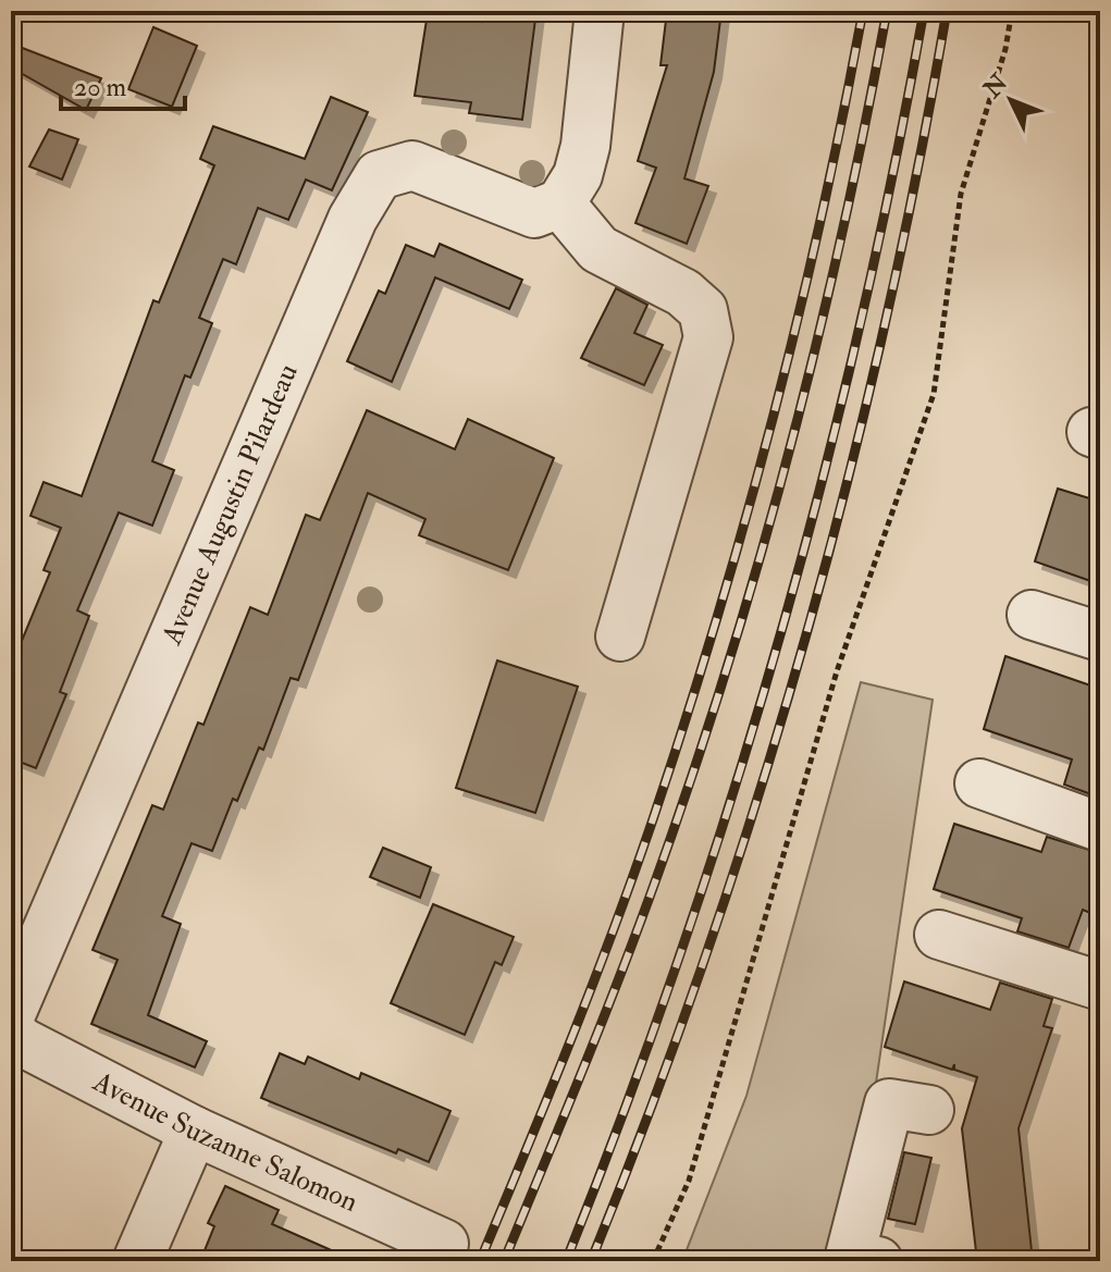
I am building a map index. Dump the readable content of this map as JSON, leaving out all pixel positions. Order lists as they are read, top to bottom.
{
  "streets": {
    "street": ["Avenue Augustin Pilardeau", "Avenue Suzanne Salomon"]
  },
  "scale_bar": "20 m",
  "north": "top left"
}
